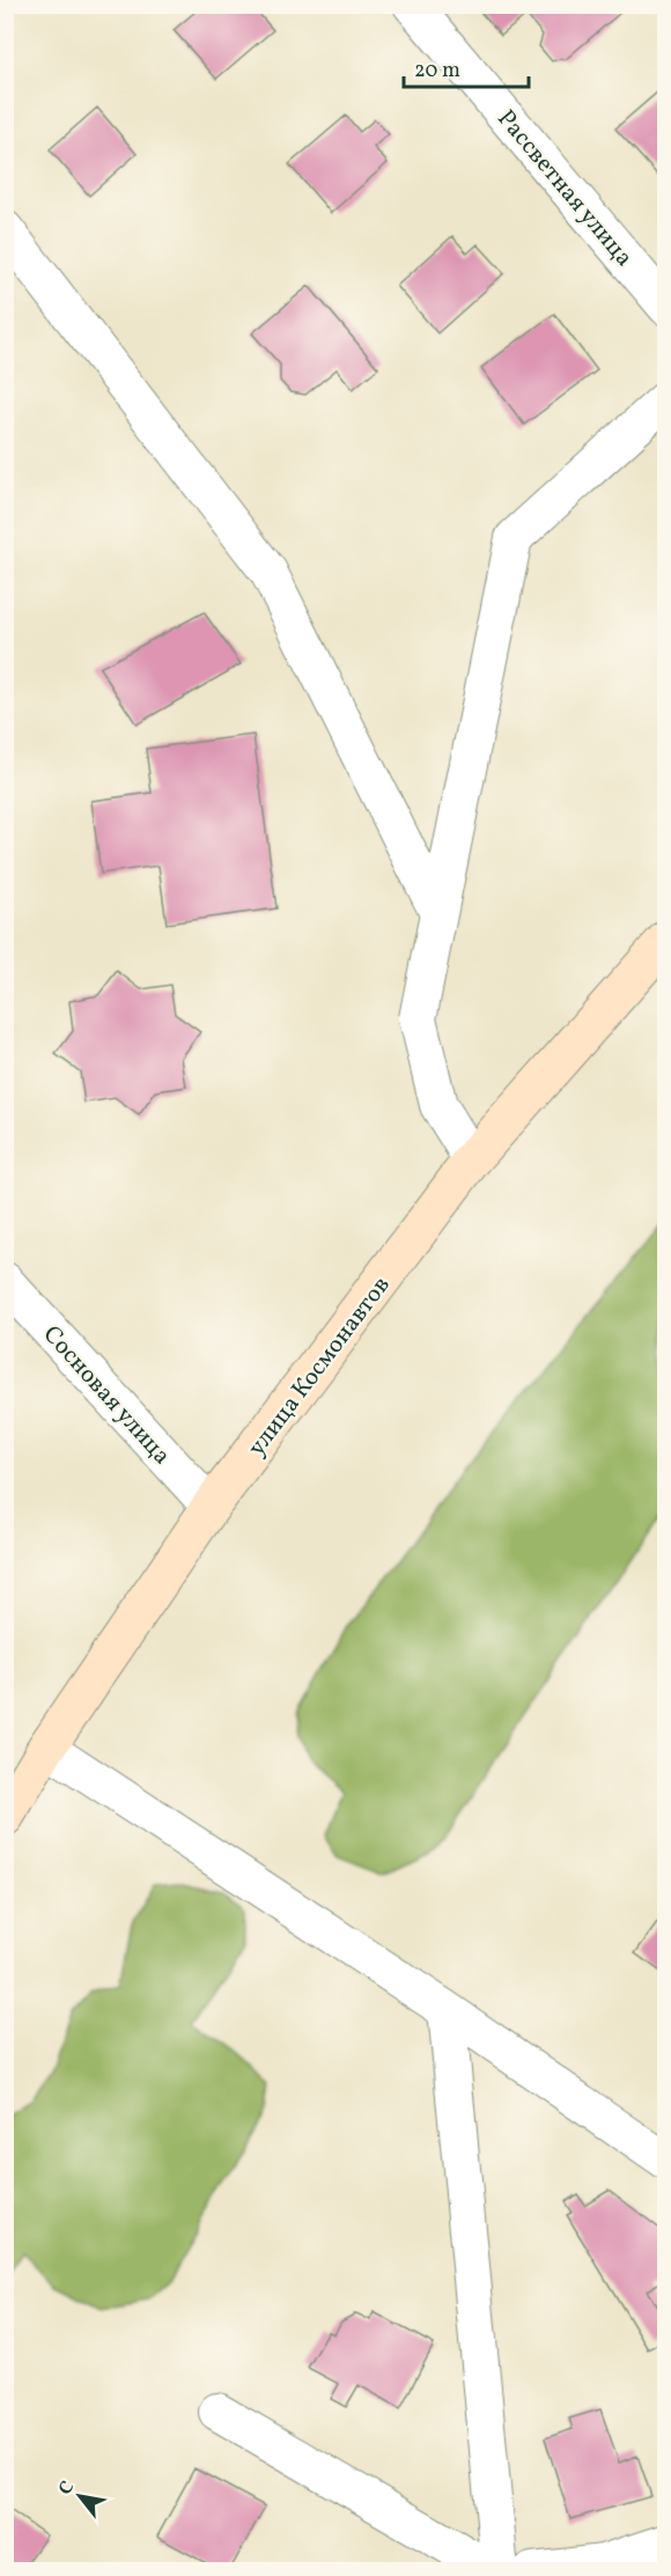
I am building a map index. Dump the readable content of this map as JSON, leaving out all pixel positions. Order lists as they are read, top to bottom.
{
  "streets": {
    "main road": ["улица Космонавтов"],
    "street": ["Рассветная улица", "Сосновая улица"]
  },
  "crossings": [
    ["улица Космонавтов", "Сосновая улица"]
  ],
  "scale_bar": "20 m",
  "north": "top left"
}
